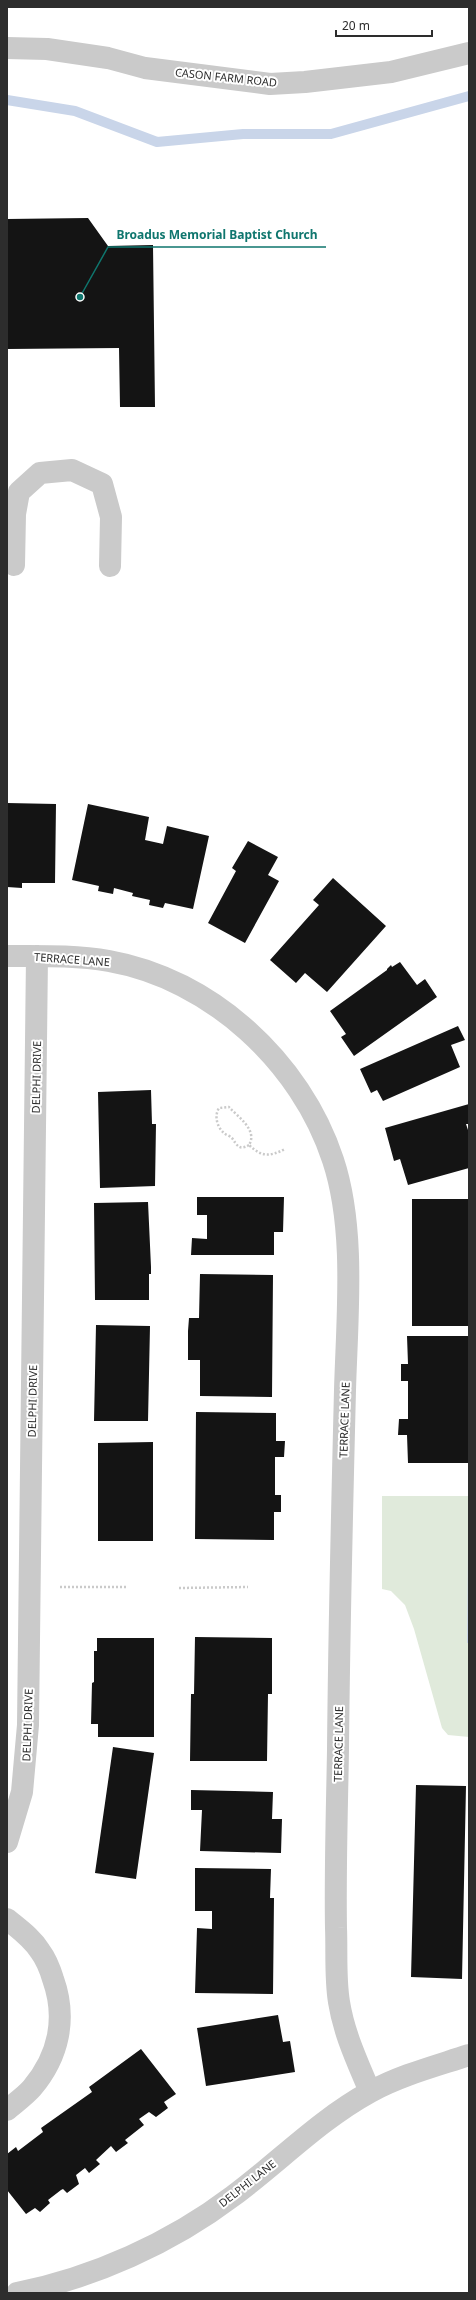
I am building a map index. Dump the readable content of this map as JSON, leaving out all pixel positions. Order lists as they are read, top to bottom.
{
  "streets": {
    "street": [
      "CASON FARM ROAD",
      "TERRACE LANE",
      "DELPHI DRIVE",
      "DELPHI LANE"
    ]
  },
  "crossings": [
    ["TERRACE LANE", "DELPHI DRIVE"],
    ["TERRACE LANE", "DELPHI LANE"]
  ],
  "places": ["Broadus Memorial Baptist Church"],
  "scale_bar": "20 m"
}
